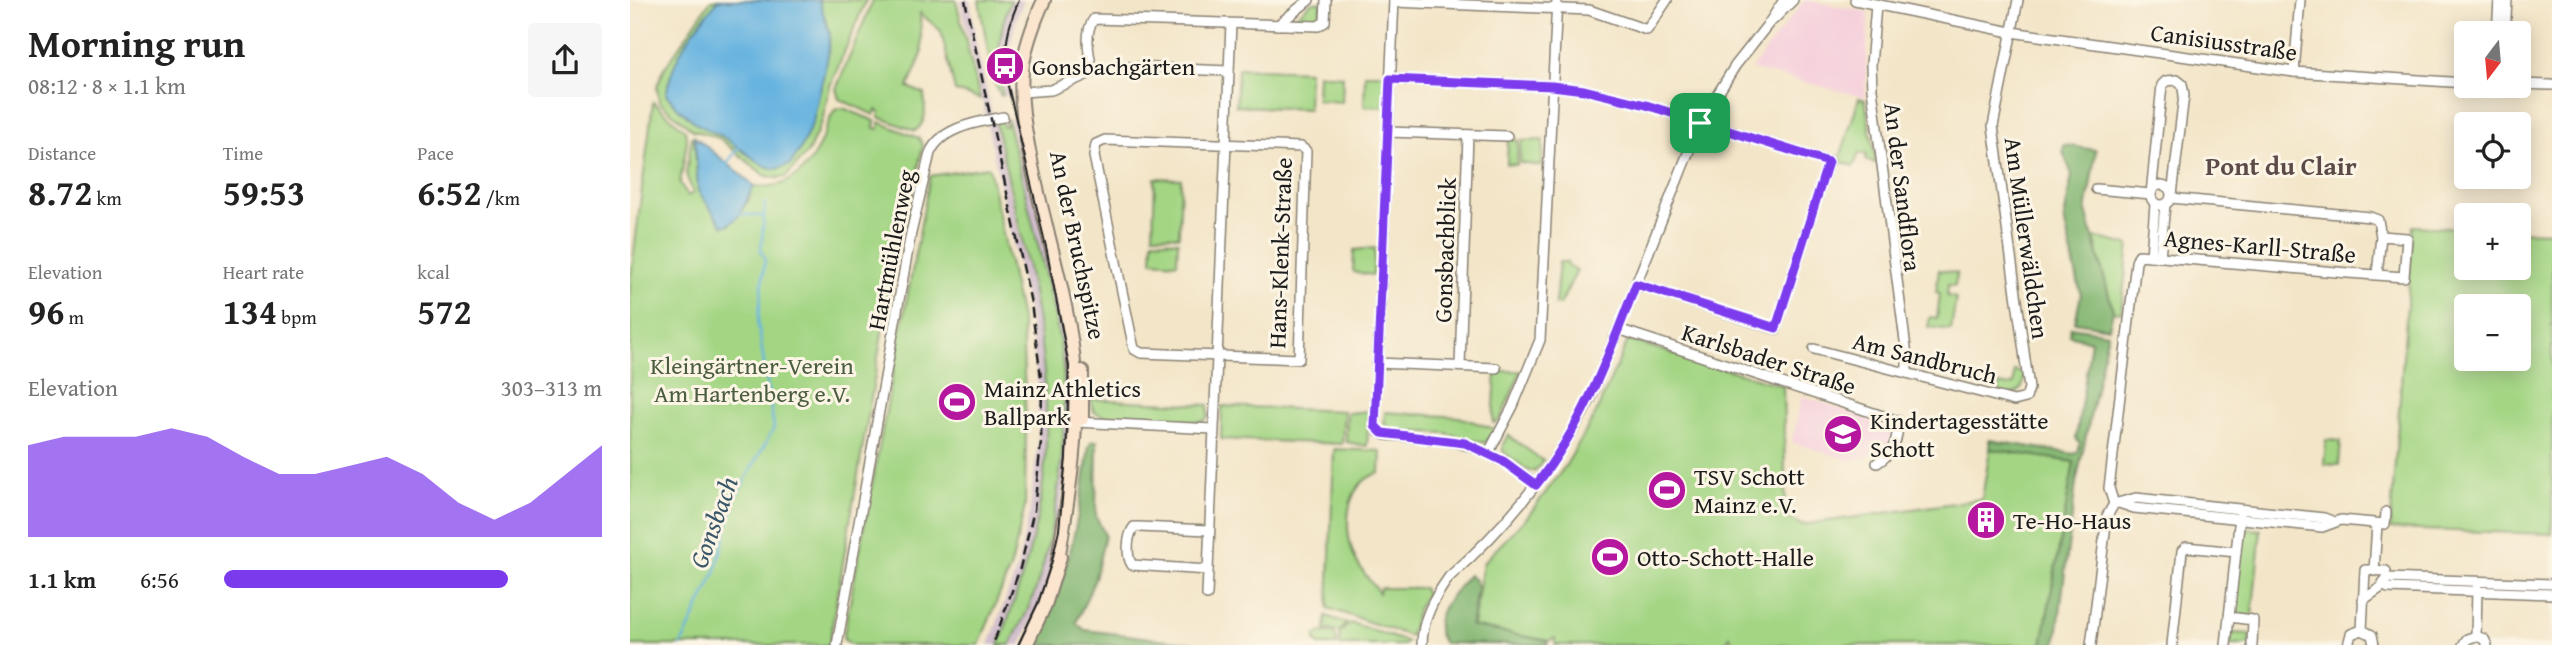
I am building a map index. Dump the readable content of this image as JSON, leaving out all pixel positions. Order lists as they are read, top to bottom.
{
  "streets": {
    "main road": ["An der Bruchspitze"],
    "street": [
      "Canisiusstraße",
      "An der Sandflora",
      "Am Müllerwäldchen",
      "Agnes-Karll-Straße",
      "Hartmühlenweg",
      "Gonsbachblick",
      "Hans-Klenk-Straße",
      "Am Sandbruch",
      "Karlsbader Straße"
    ]
  },
  "crossings": [
    ["Canisiusstraße", "An der Sandflora"],
    ["Canisiusstraße", "Am Müllerwäldchen"],
    ["An der Sandflora", "Am Sandbruch"],
    ["Am Müllerwäldchen", "Am Sandbruch"]
  ],
  "districts": ["Pont du Clair"],
  "water": ["Gonsbach"],
  "parks": ["Kleingärtner-Verein Am Hartenberg e.V."],
  "places": {
    "bus stop": ["Gonsbachgärten"],
    "sports": ["Mainz Athletics Ballpark", "TSV Schott Mainz e.V.", "Otto-Schott-Halle"],
    "school or university": ["Kindertagesstätte Schott"],
    "building": ["Te-Ho-Haus"]
  },
  "north": "bottom",
  "page": {
    "heading": ["Morning run", "08:12 · 8 × 1.1 km"],
    "map_buttons": ["+", "−"],
    "stats": [
      ["Distance", "8.72 km"],
      ["Time", "59:53"],
      ["Pace", "6:52 /km"],
      ["Elevation", "96 m"],
      ["Heart rate", "134 bpm"],
      ["kcal", "572"]
    ],
    "chart": ["Elevation", "303–313 m"],
    "list": [
      {
        "name": "1.1 km",
        "note": "6:56"
      }
    ]
  }
}
